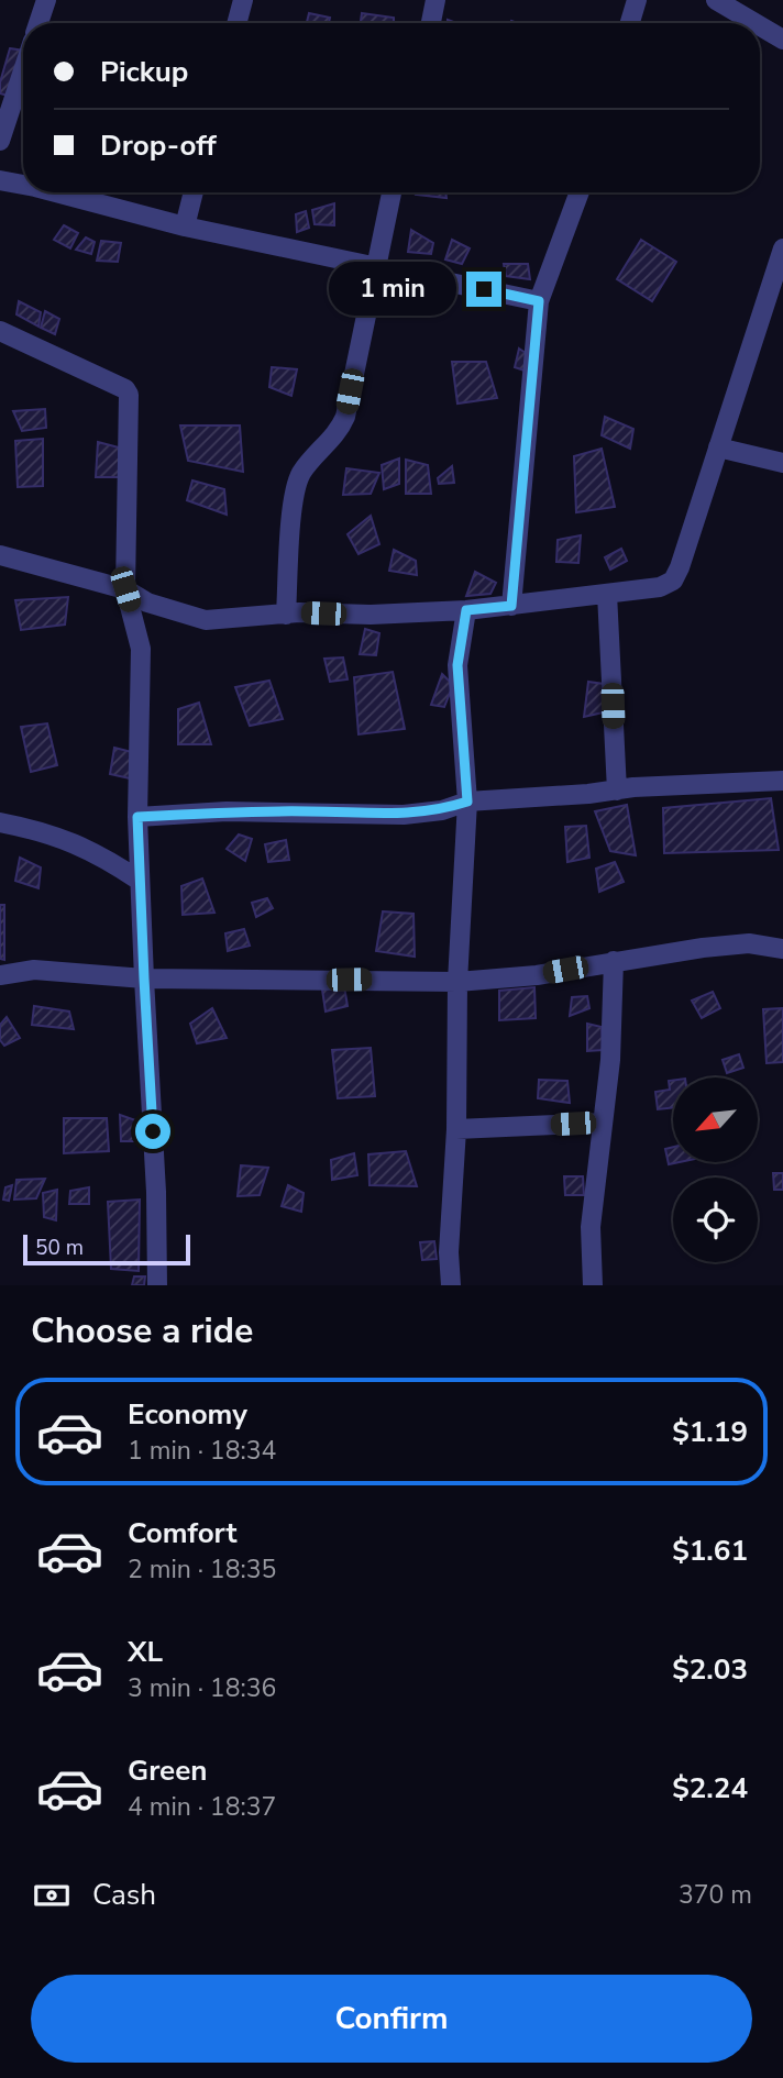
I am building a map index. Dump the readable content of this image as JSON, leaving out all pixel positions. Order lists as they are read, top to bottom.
{
  "scale_bar": "50 m",
  "north": "bottom left",
  "page": {
    "banner": ["Pickup", "Drop-off"],
    "bubble": "1 min",
    "scale": "50 m",
    "heading": "Choose a ride",
    "list": [
      {
        "name": "Economy",
        "note": "1 min · 18:34",
        "value": "$1.19"
      },
      {
        "name": "Comfort",
        "note": "2 min · 18:35",
        "value": "$1.61"
      },
      {
        "name": "XL",
        "note": "3 min · 18:36",
        "value": "$2.03"
      },
      {
        "name": "Green",
        "note": "4 min · 18:37",
        "value": "$2.24"
      }
    ],
    "pay": ["Cash", "370 m"],
    "buttons": "Confirm"
  }
}
